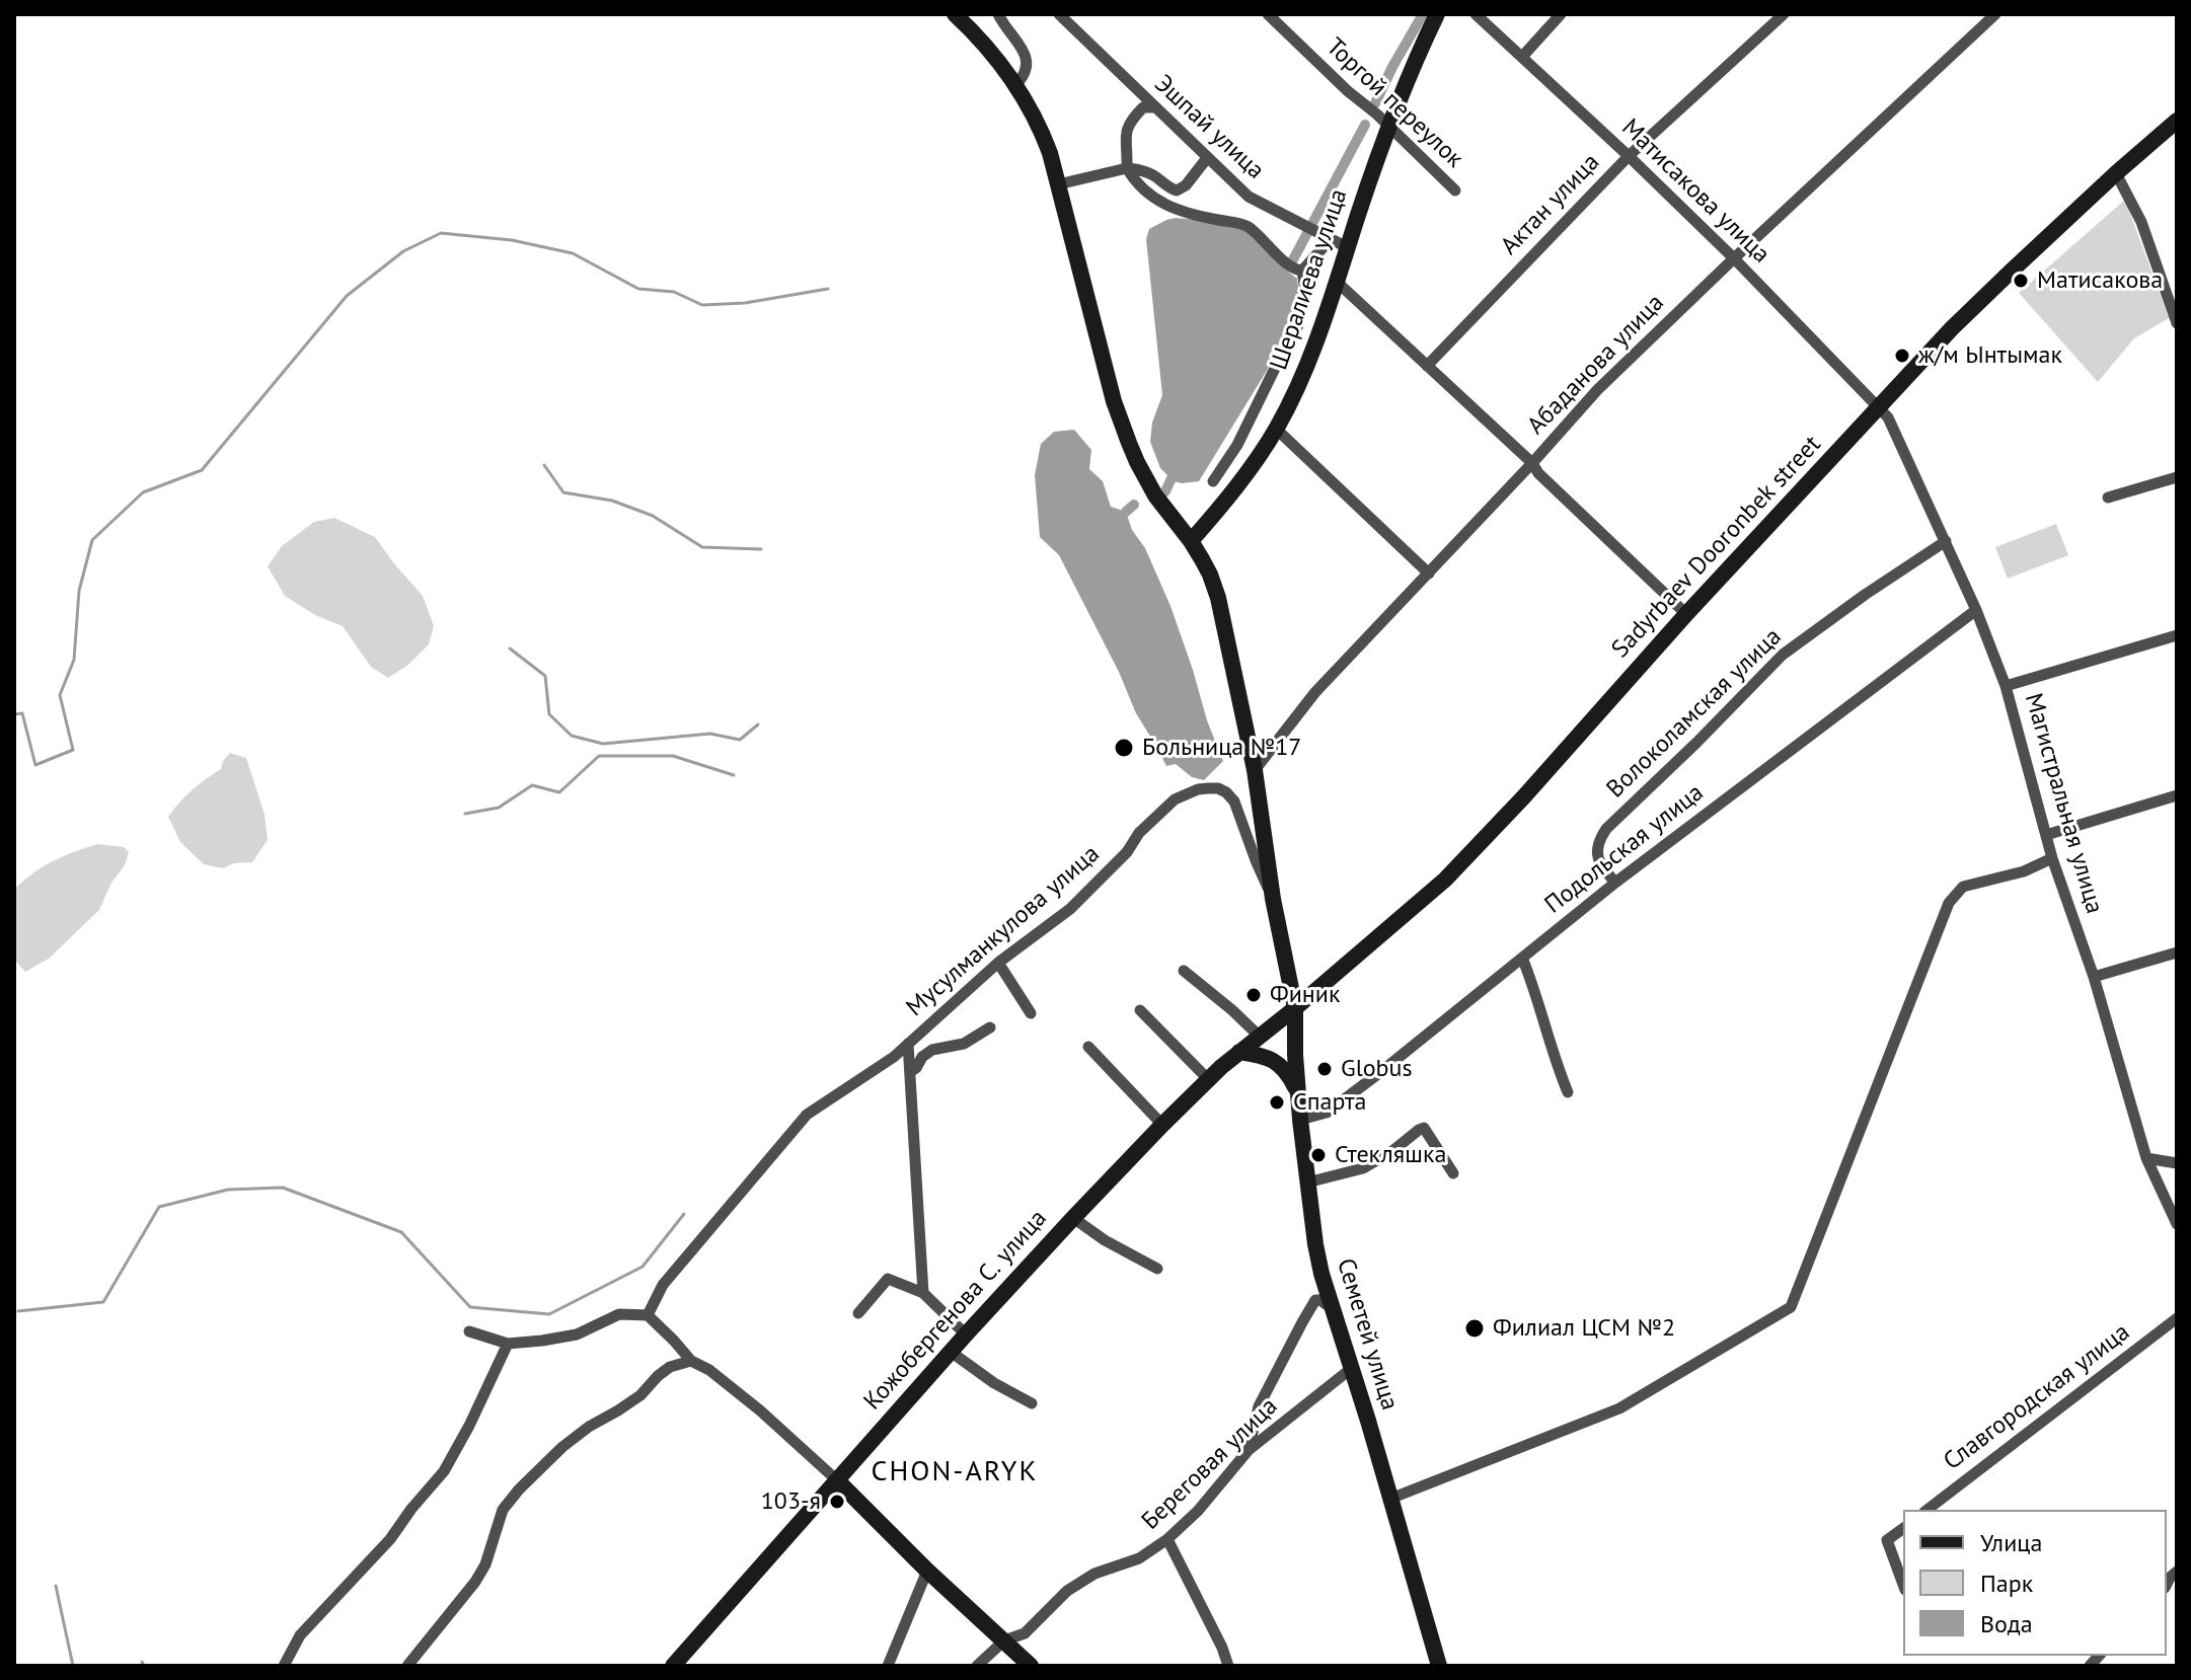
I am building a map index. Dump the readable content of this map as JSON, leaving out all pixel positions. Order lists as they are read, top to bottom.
{
  "streets": {
    "main road": [
      "Шералиева улица",
      "Sadyrbaev Dooronbek street",
      "Кожобергенова С. улица",
      "Семетей улица"
    ],
    "street": [
      "Торгой переулок",
      "Эшпай улица",
      "Матисакова улица",
      "Актан улица",
      "Абаданова улица",
      "Волоколамская улица",
      "Магистральная улица",
      "Подольская улица",
      "Мусулманкулова улица",
      "Славгородская улица",
      "Береговая улица"
    ]
  },
  "crossings": [
    ["Торгой переулок", "Шералиева улица"],
    ["Эшпай улица", "Шералиева улица"],
    ["Матисакова улица", "Актан улица"],
    ["Матисакова улица", "Абаданова улица"],
    ["Матисакова улица", "Sadyrbaev Dooronbek street"],
    ["Матисакова улица", "Магистральная улица"],
    ["Шералиева улица", "Семетей улица"],
    ["Абаданова улица", "Семетей улица"],
    ["Sadyrbaev Dooronbek street", "Магистральная улица"],
    ["Sadyrbaev Dooronbek street", "Кожобергенова С. улица"],
    ["Sadyrbaev Dooronbek street", "Семетей улица"],
    ["Волоколамская улица", "Магистральная улица"],
    ["Волоколамская улица", "Подольская улица"],
    ["Магистральная улица", "Подольская улица"],
    ["Подольская улица", "Семетей улица"],
    ["Мусулманкулова улица", "Семетей улица"],
    ["Кожобергенова С. улица", "Семетей улица"],
    ["Семетей улица", "Береговая улица"]
  ],
  "districts": ["CHON-ARYK"],
  "places": [
    "Матисакова",
    "ж/м Ынтымак",
    "Больница №17",
    "Финик",
    "Globus",
    "Спарта",
    "Стекляшка",
    "Филиал ЦСМ №2",
    "103-я"
  ],
  "legend": ["Улица", "Парк", "Вода"]
}
